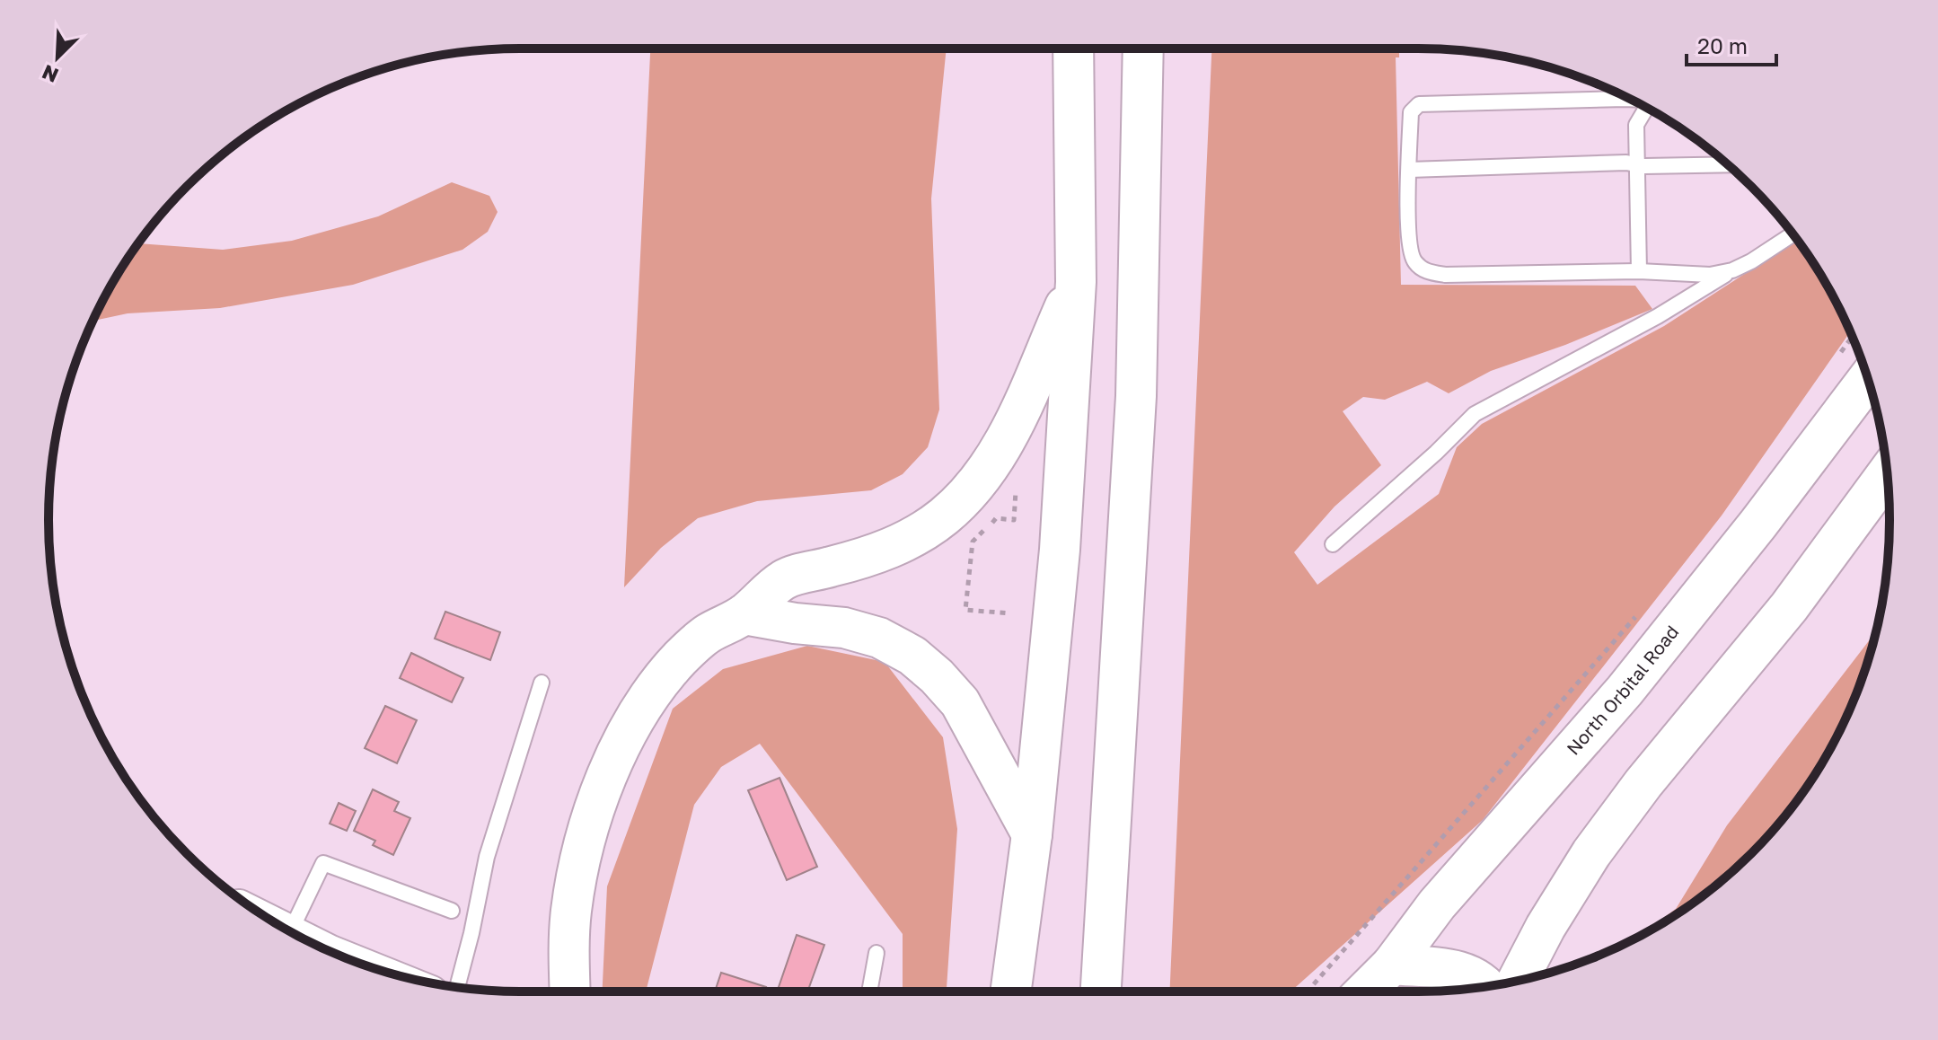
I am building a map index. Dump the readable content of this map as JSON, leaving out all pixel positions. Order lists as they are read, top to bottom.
{
  "streets": {
    "highway": ["North Orbital Road"]
  },
  "scale_bar": "20 m",
  "north": "bottom left"
}
